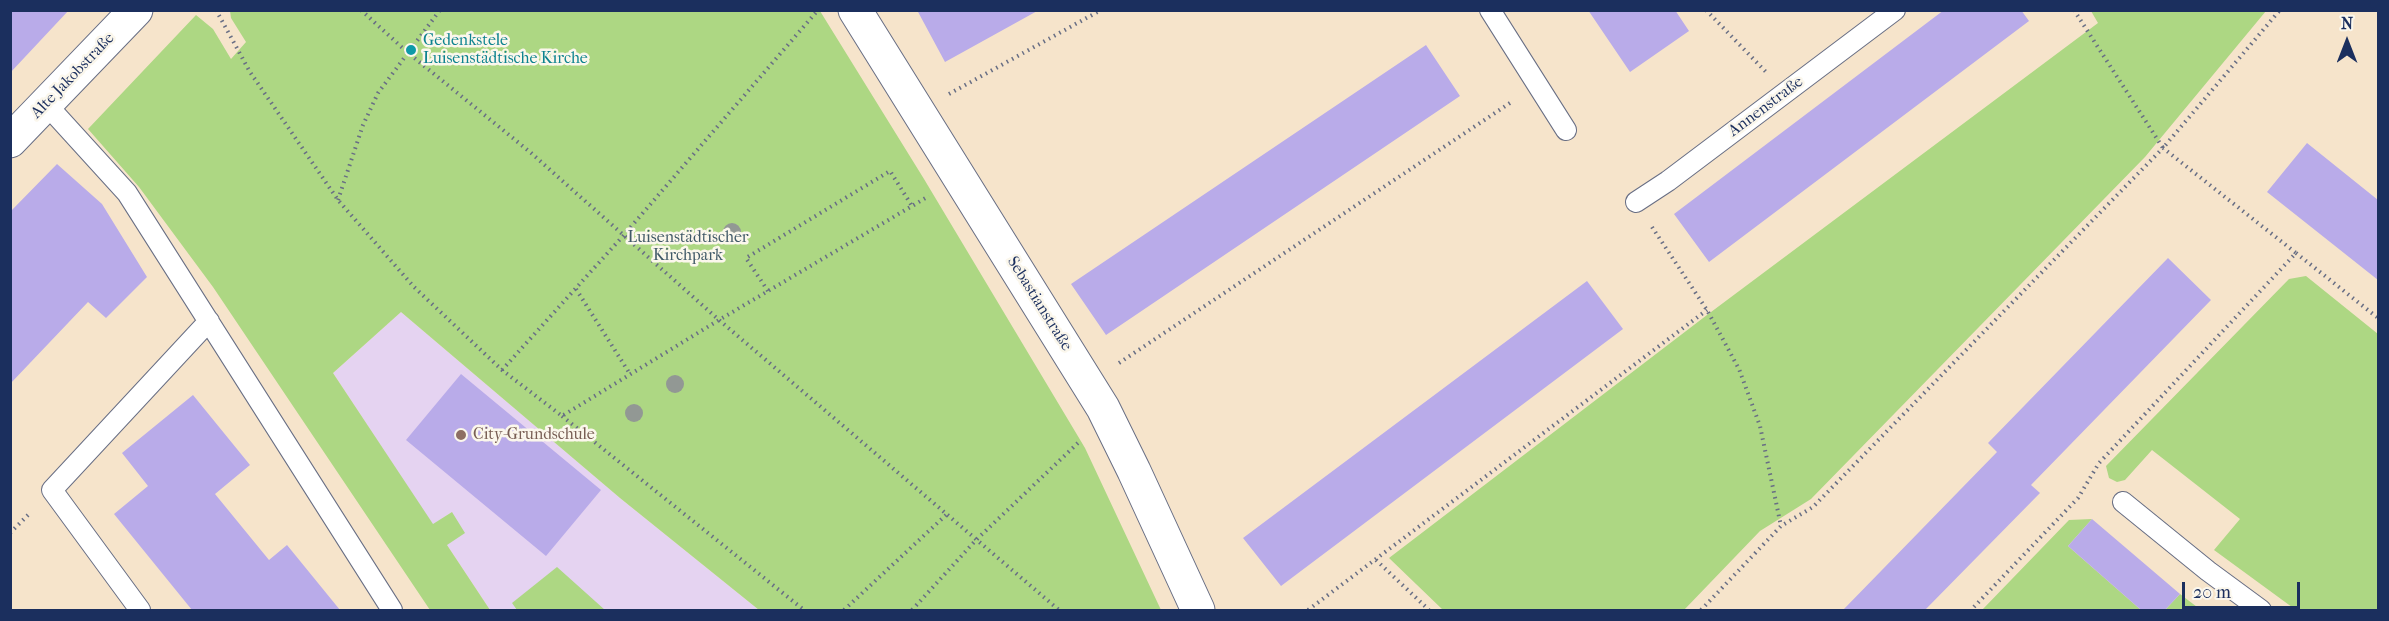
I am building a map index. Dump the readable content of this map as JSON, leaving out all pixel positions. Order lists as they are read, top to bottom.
{
  "streets": {
    "street": ["Alte Jakobstraße", "Sebastianstraße"],
    "lane": ["Annenstraße"]
  },
  "parks": ["Luisenstädtischer Kirchpark"],
  "places": ["Gedenkstele Luisenstädtische Kirche", "City-Grundschule"],
  "scale_bar": "20 m",
  "north": "top"
}
